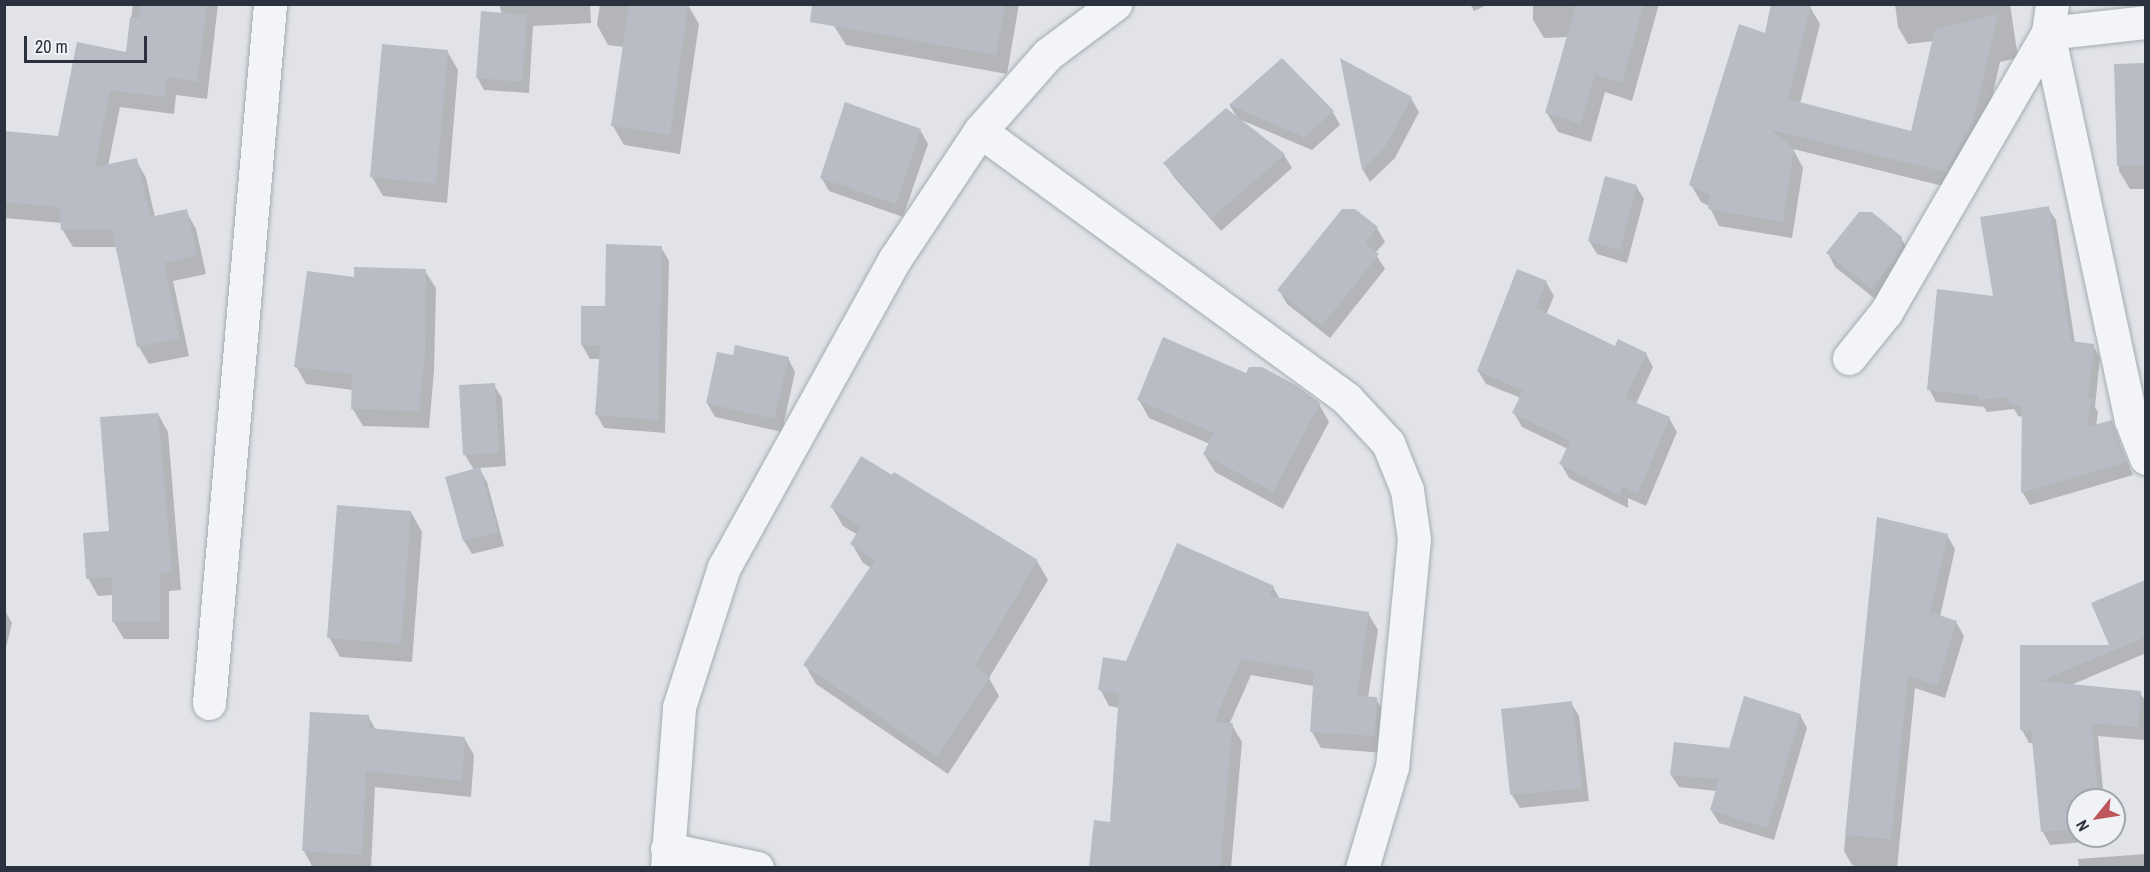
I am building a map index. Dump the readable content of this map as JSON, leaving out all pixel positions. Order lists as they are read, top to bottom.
{
  "scale_bar": "20 m",
  "north": "bottom left"
}
